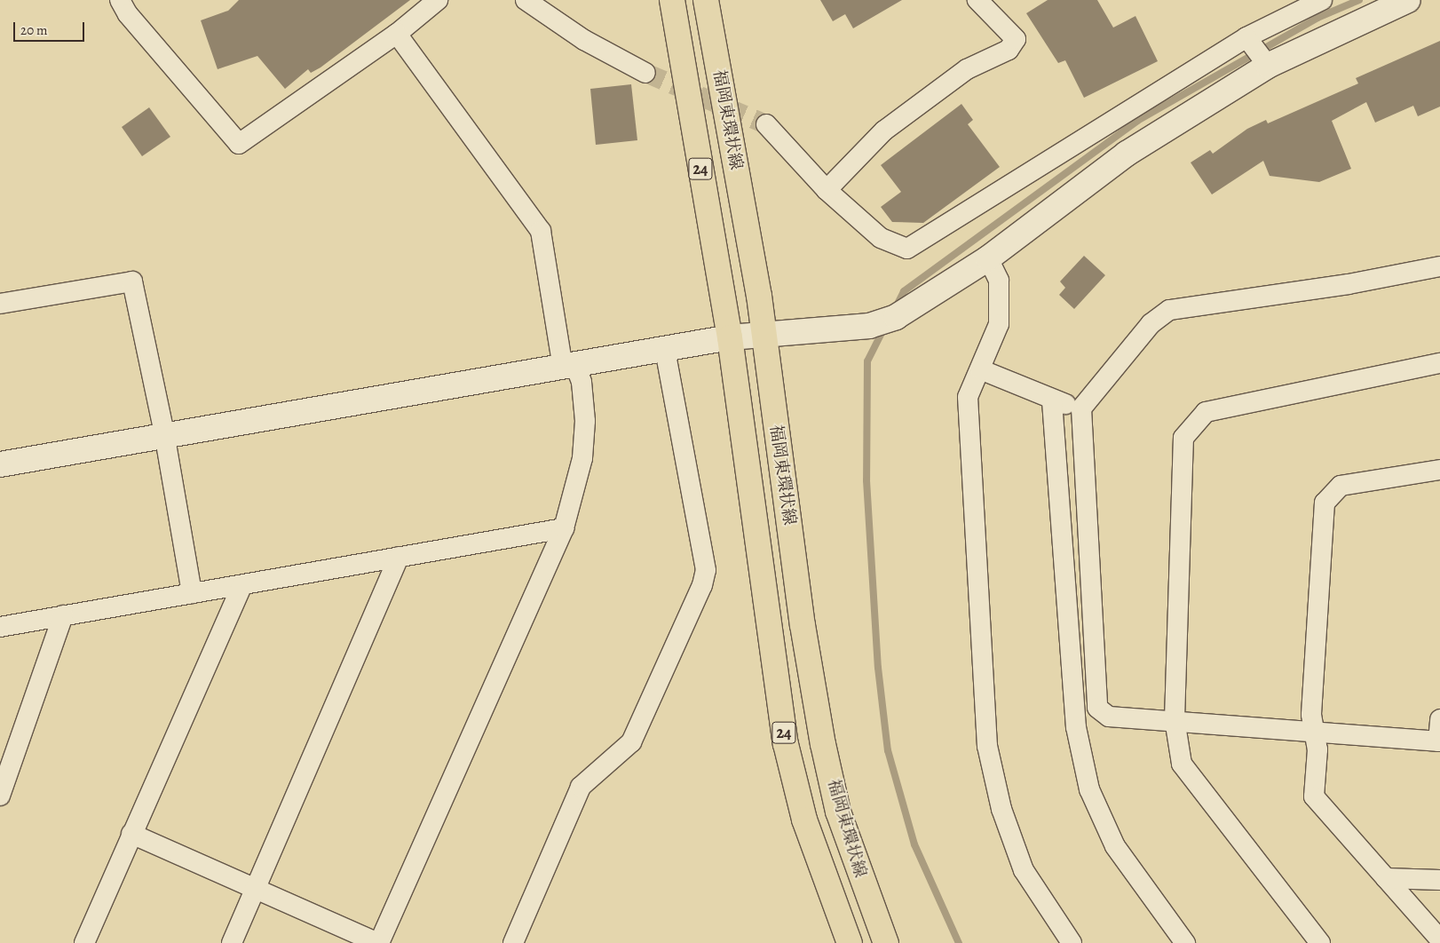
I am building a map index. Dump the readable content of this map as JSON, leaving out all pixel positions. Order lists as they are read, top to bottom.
{
  "streets": {
    "main road": ["福岡東環状線", "24"]
  },
  "scale_bar": "20 m"
}
